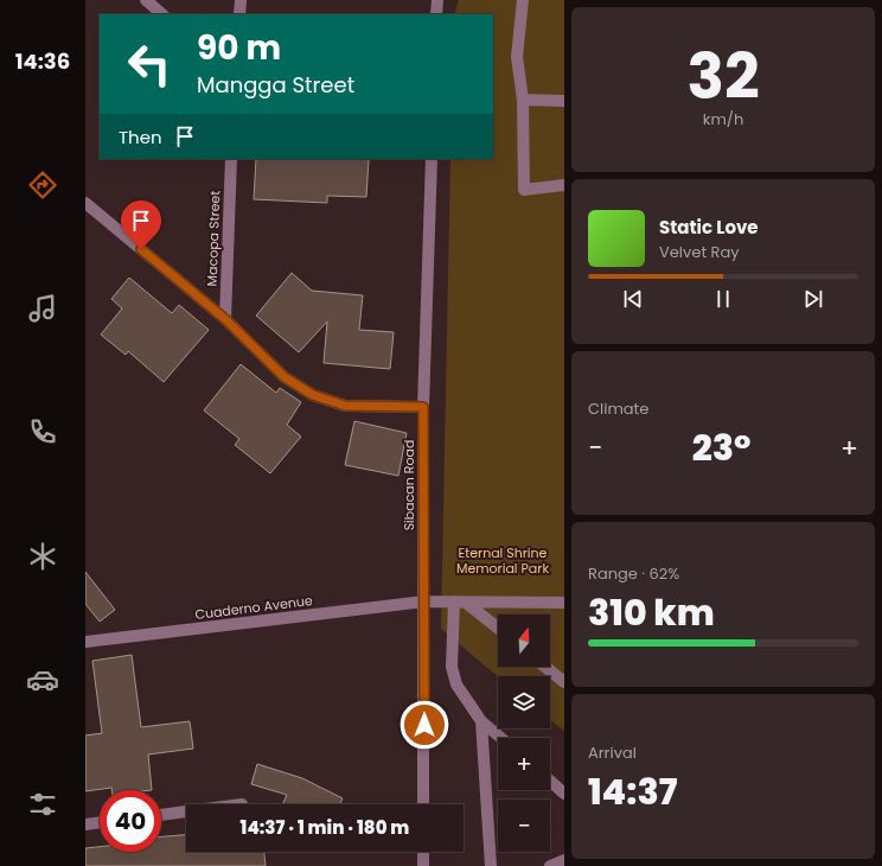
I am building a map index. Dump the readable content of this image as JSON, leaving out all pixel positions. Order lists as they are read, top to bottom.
{
  "streets": {
    "street": ["Macopa Street", "Sibacan Road", "Cuaderno Avenue"]
  },
  "crossings": [
    ["Sibacan Road", "Cuaderno Avenue"]
  ],
  "parks": ["Eternal Shrine Memorial Park"],
  "north": "top",
  "page": {
    "tabs": "14:36",
    "tile": [
      ["32", "km/h"],
      "Climate",
      ["Range · 62%", "310 km"],
      ["Arrival", "14:37"]
    ],
    "turn": ["90 m", "Mangga Street"],
    "then": "Then",
    "song": ["Static Love", "Velvet Ray"],
    "heat": ["−", "23°", "+"],
    "map_buttons": ["+", "−"],
    "limit": "40",
    "trip": "14:37 · 1 min · 180 m"
  }
}
